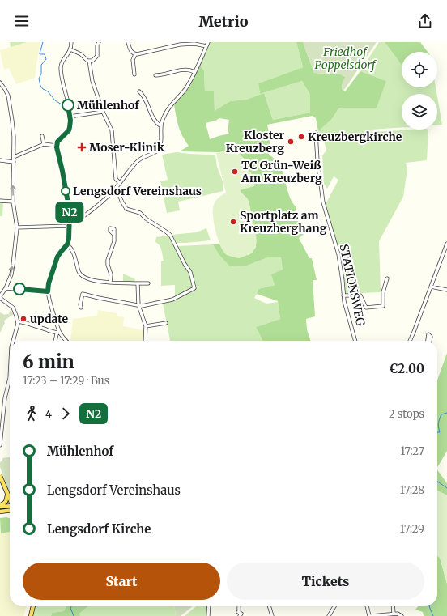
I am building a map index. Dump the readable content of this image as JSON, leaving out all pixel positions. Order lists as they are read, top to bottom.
{
  "streets": {
    "street": ["STATIONSWEG"]
  },
  "parks": ["Friedhof Poppelsdorf"],
  "places": {
    "other": [
      "Mühlenhof",
      "Kreuzbergkirche",
      "Kloster Kreuzberg",
      "TC Grün-Weiß Am Kreuzberg",
      "Lengsdorf Vereinshaus",
      "Sportplatz am Kreuzberghang",
      "update"
    ],
    "health": ["Moser-Klinik"]
  },
  "lines": ["bus line N2"],
  "page": {
    "header": "Metrio",
    "on_map": "N2",
    "heading": ["6 min", "17:23 – 17:29 · Bus", "€2.00"],
    "legs": ["4", "N2", "2 stops"],
    "list": [
      {
        "name": "Mühlenhof",
        "value": "17:27"
      },
      {
        "name": "Lengsdorf Vereinshaus",
        "value": "17:28"
      },
      {
        "name": "Lengsdorf Kirche",
        "value": "17:29"
      }
    ],
    "buttons": ["Start", "Tickets"]
  }
}
